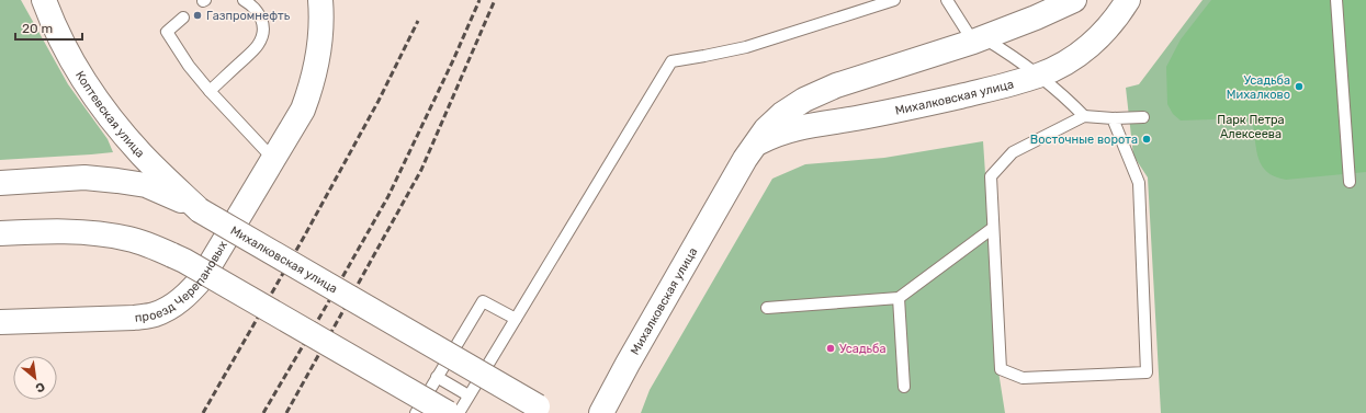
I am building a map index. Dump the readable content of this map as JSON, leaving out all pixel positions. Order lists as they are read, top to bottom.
{
  "streets": {
    "street": ["Михалковская улица", "Коптевская улица", "проезд Черепановых"]
  },
  "crossings": [
    ["Михалковская улица", "Коптевская улица"]
  ],
  "parks": ["Парк Петра Алексеева"],
  "places": [
    "Газпромнефть",
    "Усадьба Михалково",
    "Восточные ворота",
    "Усадьба"
  ],
  "scale_bar": "20 m",
  "north": "bottom right"
}
